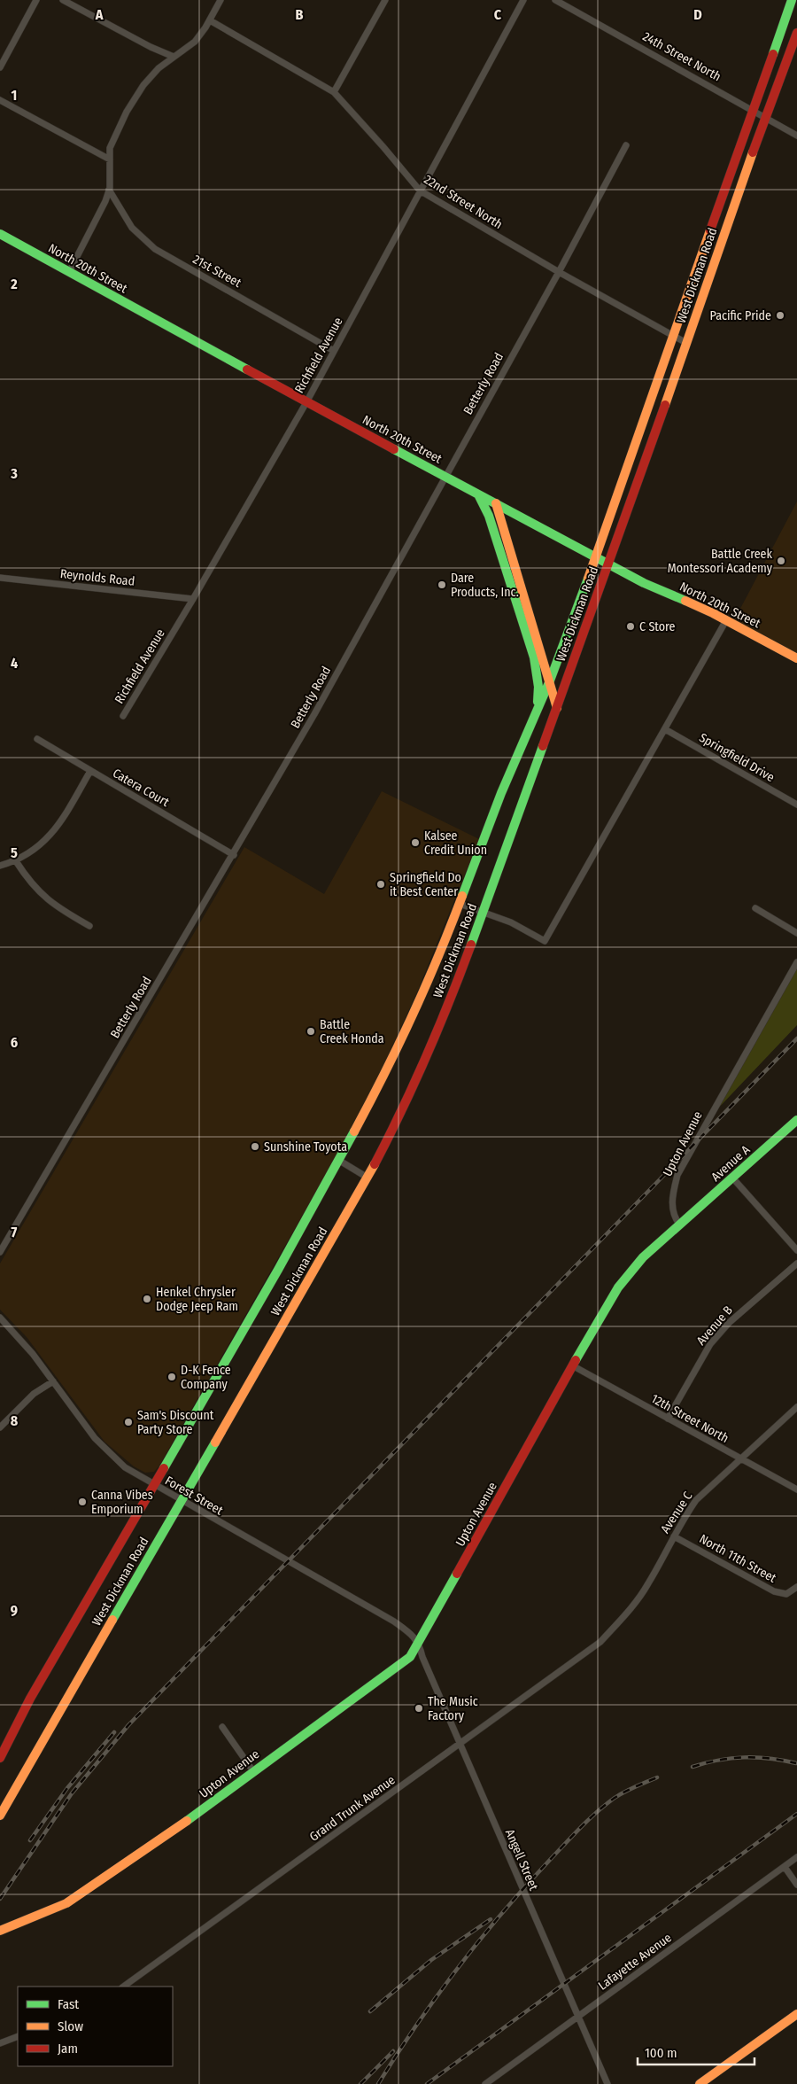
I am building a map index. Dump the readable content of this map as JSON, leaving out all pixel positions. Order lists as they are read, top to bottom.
{
  "streets": {
    "main road": [
      "North 20th Street",
      "West Dickman Road",
      "Upton Avenue",
      "Avenue A"
    ],
    "street": [
      "24th Street North",
      "22nd Street North",
      "21st Street",
      "Richfield Avenue",
      "Betterly Road",
      "Reynolds Road",
      "Springfield Drive",
      "Catera Court",
      "Avenue B",
      "12th Street North",
      "Forest Street",
      "Avenue C",
      "North 11th Street",
      "Grand Trunk Avenue",
      "Angell Street",
      "Lafayette Avenue"
    ]
  },
  "crossings": [
    ["24th Street North", "West Dickman Road"],
    ["22nd Street North", "West Dickman Road"],
    ["22nd Street North", "Richfield Avenue"],
    ["22nd Street North", "Betterly Road"],
    ["North 20th Street", "West Dickman Road"],
    ["North 20th Street", "Richfield Avenue"],
    ["North 20th Street", "Betterly Road"],
    ["21st Street", "Richfield Avenue"],
    ["West Dickman Road", "Forest Street"],
    ["Richfield Avenue", "Reynolds Road"],
    ["Betterly Road", "Catera Court"],
    ["Upton Avenue", "Avenue A"],
    ["Upton Avenue", "12th Street North"],
    ["Upton Avenue", "Forest Street"],
    ["Upton Avenue", "Angell Street"],
    ["Avenue B", "12th Street North"],
    ["12th Street North", "Avenue C"],
    ["Forest Street", "Angell Street"],
    ["Avenue C", "North 11th Street"],
    ["Avenue C", "Grand Trunk Avenue"],
    ["Grand Trunk Avenue", "Angell Street"],
    ["Angell Street", "Lafayette Avenue"]
  ],
  "places": [
    "Pacific Pride",
    "Battle Creek Montessori Academy",
    "Dare Products, Inc.",
    "C Store",
    "Kalsee Credit Union",
    "Springfield Do it Best Center",
    "Battle Creek Honda",
    "Sunshine Toyota",
    "Henkel Chrysler Dodge Jeep Ram",
    "D-K Fence Company",
    "Sam's Discount Party Store",
    "Canna Vibes Emporium",
    "The Music Factory"
  ],
  "legend": ["Fast", "Slow", "Jam"],
  "scale_bar": "100 m",
  "grid": {
    "columns": [
      "A",
      "B",
      "C",
      "D"
    ],
    "rows": [
      "1",
      "2",
      "3",
      "4",
      "5",
      "6",
      "7",
      "8",
      "9"
    ]
  }
}
